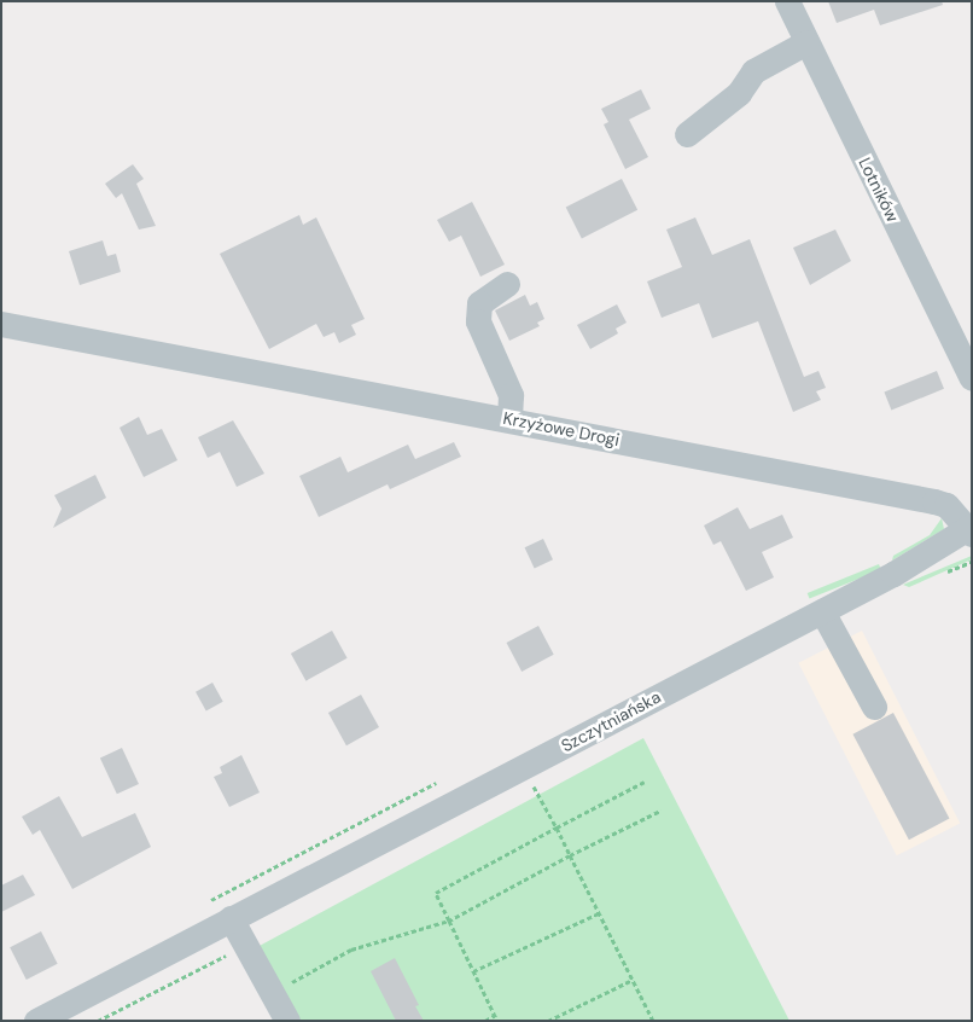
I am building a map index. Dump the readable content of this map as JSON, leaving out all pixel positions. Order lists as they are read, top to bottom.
{
  "streets": {
    "street": ["Lotników", "Krzyżowe Drogi", "Szczytniańska"]
  },
  "crossings": [
    ["Krzyżowe Drogi", "Szczytniańska"]
  ]
}
